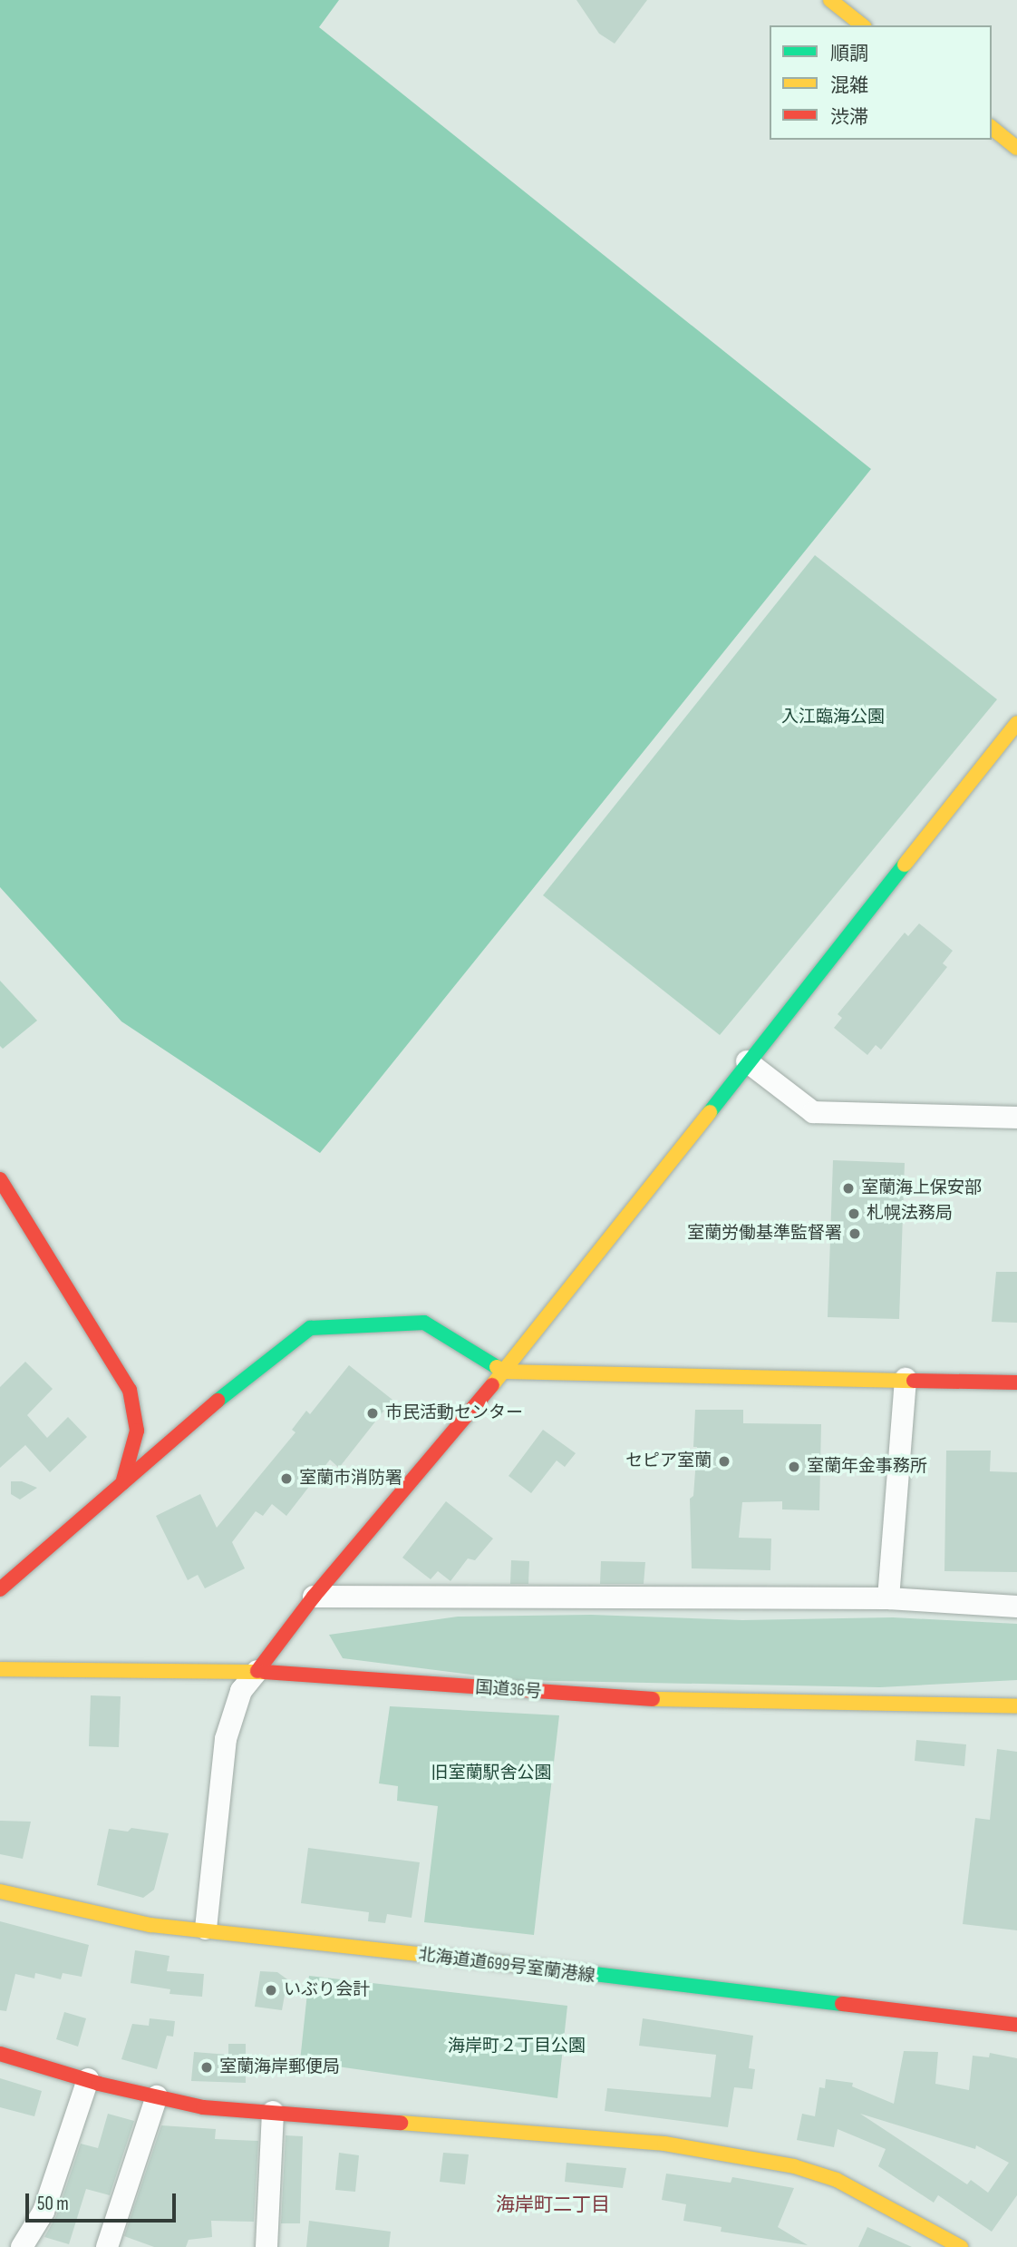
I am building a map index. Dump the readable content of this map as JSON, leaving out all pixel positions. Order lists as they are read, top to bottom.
{
  "streets": {
    "main road": ["国道36号", "北海道道699号室蘭港線"]
  },
  "districts": ["海岸町二丁目"],
  "parks": ["入江臨海公園", "旧室蘭駅舎公園", "海岸町２丁目公園"],
  "places": [
    "室蘭海上保安部",
    "札幌法務局",
    "室蘭労働基準監督署",
    "市民活動センター",
    "セピア室蘭",
    "室蘭年金事務所",
    "室蘭市消防署",
    "いぶり会計",
    "室蘭海岸郵便局"
  ],
  "legend": ["順調", "混雑", "渋滞"],
  "scale_bar": "50 m"
}
